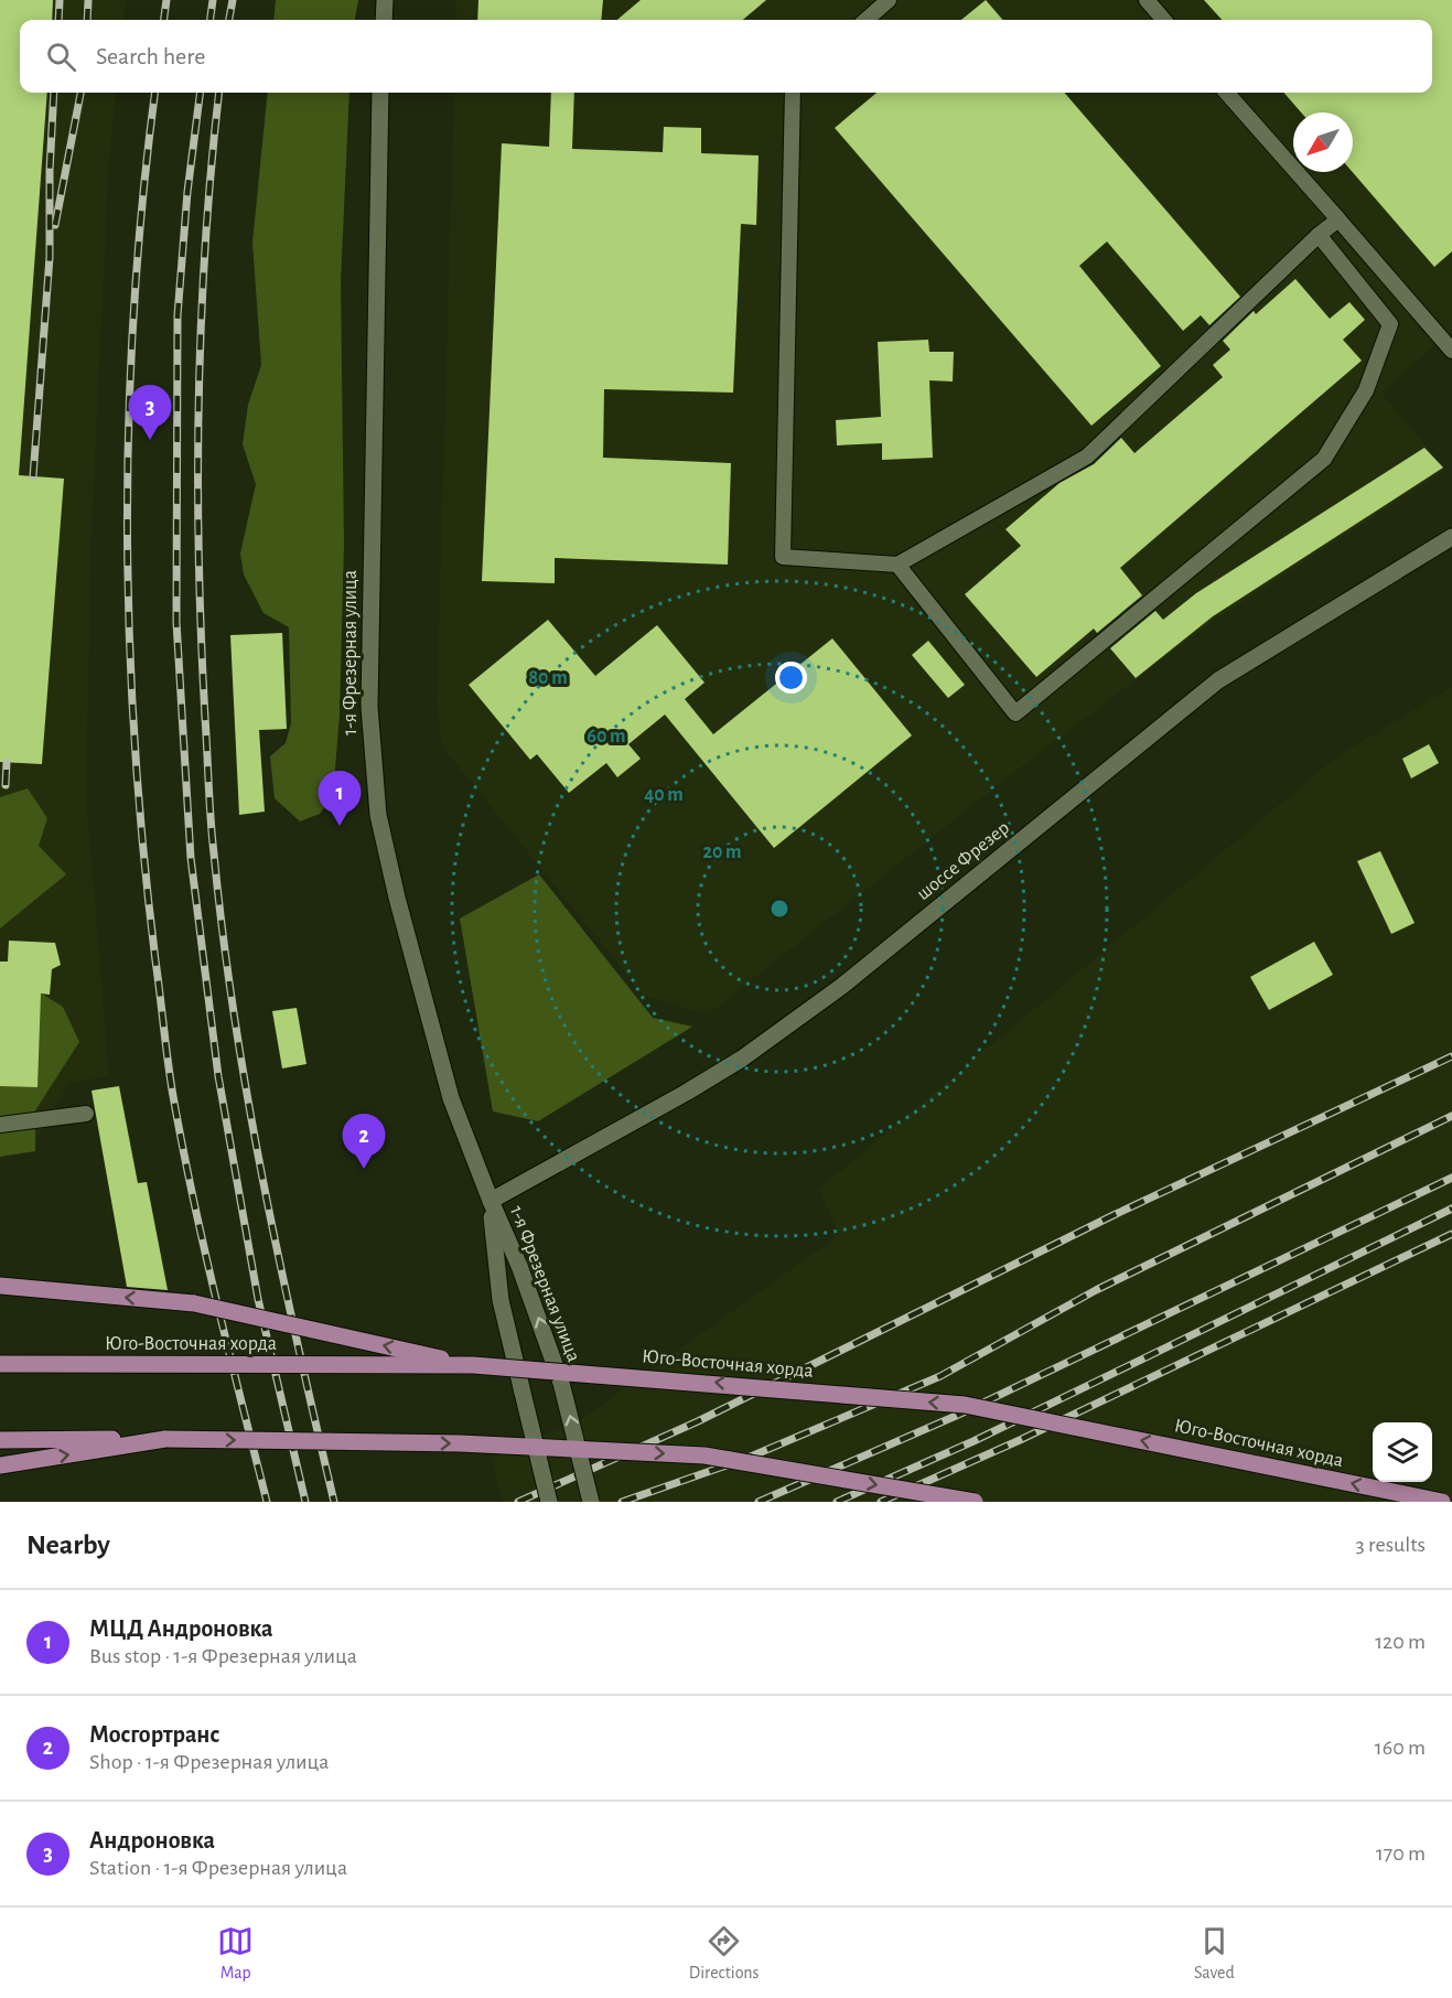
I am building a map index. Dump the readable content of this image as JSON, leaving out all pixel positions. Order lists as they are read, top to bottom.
{
  "streets": {
    "main road": ["Юго-Восточная хорда"],
    "street": ["1-я Фрезерная улица", "шоссе Фрезер"]
  },
  "crossings": [
    ["1-я Фрезерная улица", "шоссе Фрезер"]
  ],
  "north": "bottom left",
  "page": {
    "search": "Search here",
    "pins": ["3", "1", "2"],
    "heading": ["Nearby", "3 results"],
    "list": [
      {
        "mark": "1",
        "name": "МЦД Андроновка",
        "note": "Bus stop · 1-я Фрезерная улица",
        "value": "120 m"
      },
      {
        "mark": "2",
        "name": "Мосгортранс",
        "note": "Shop · 1-я Фрезерная улица",
        "value": "160 m"
      },
      {
        "mark": "3",
        "name": "Андроновка",
        "note": "Station · 1-я Фрезерная улица",
        "value": "170 m"
      }
    ],
    "nav": ["Map", "Directions", "Saved"]
  },
  "rings": [
    "80 m",
    "60 m",
    "40 m",
    "20 m"
  ]
}
